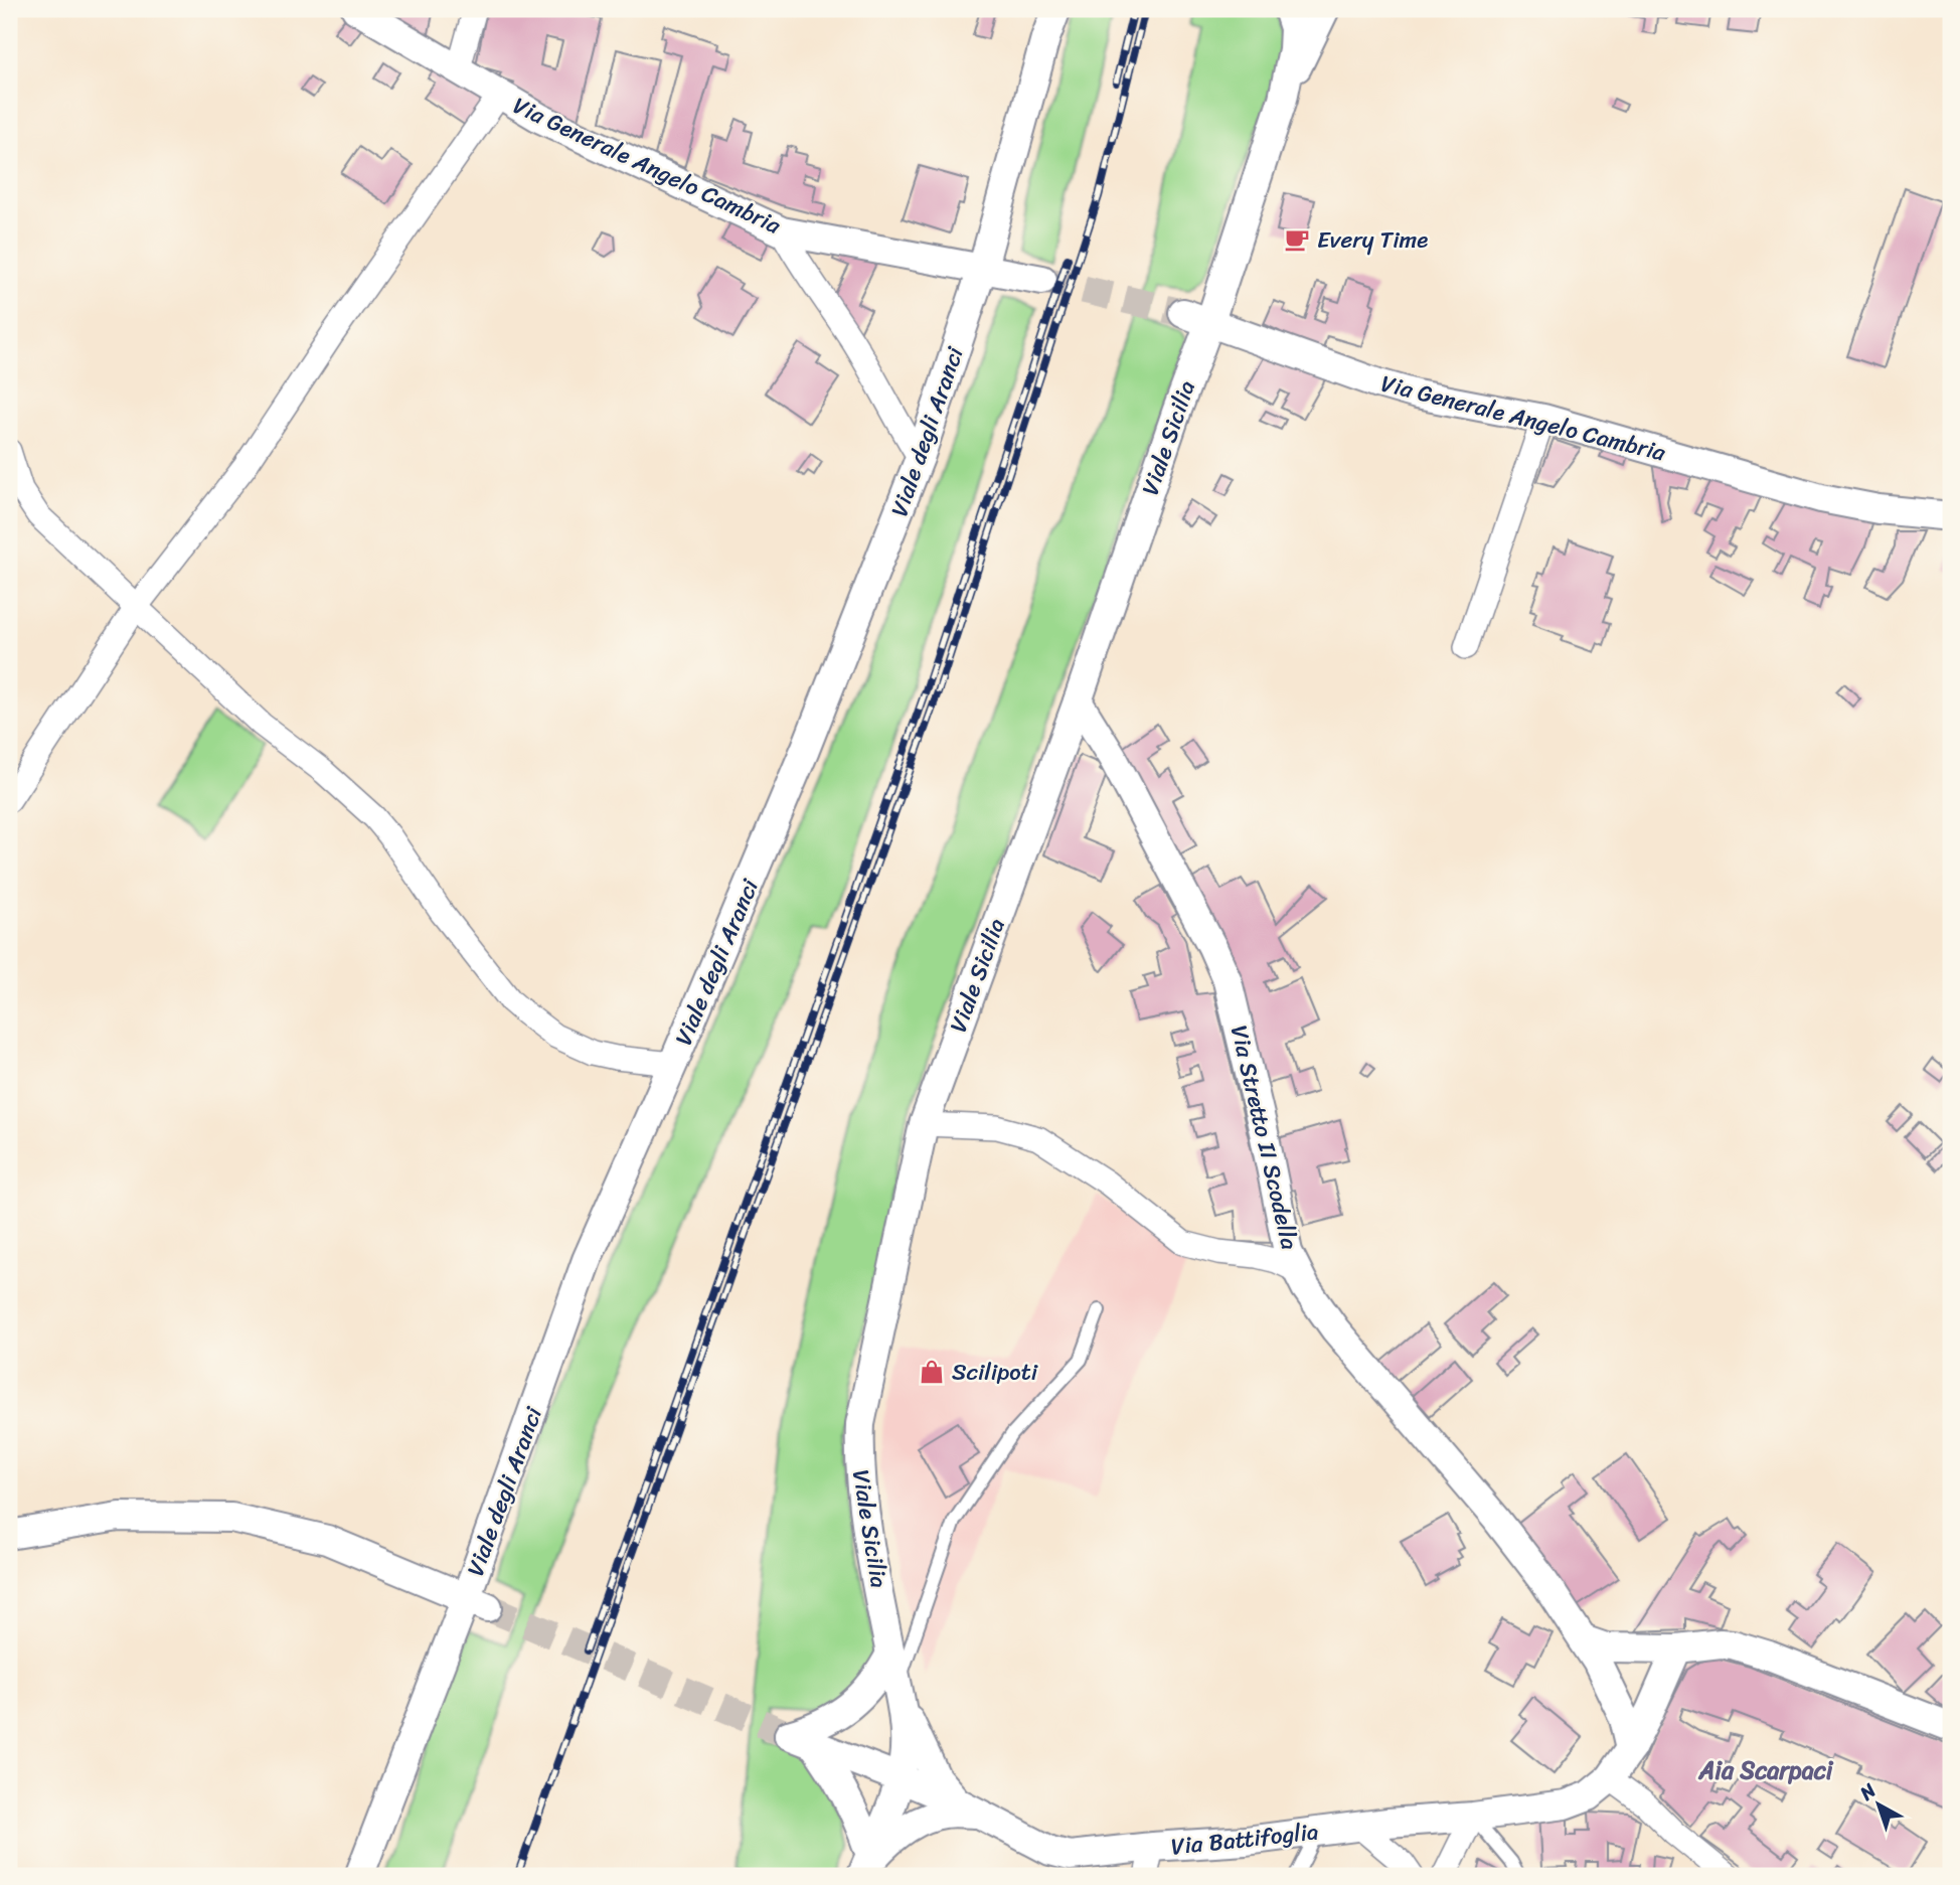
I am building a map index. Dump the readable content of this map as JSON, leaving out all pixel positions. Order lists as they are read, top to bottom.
{
  "streets": {
    "street": [
      "Via Generale Angelo Cambria",
      "Viale degli Aranci",
      "Viale Sicilia",
      "Via Stretto II Scodella",
      "Via Battifoglia"
    ]
  },
  "crossings": [
    ["Via Generale Angelo Cambria", "Viale degli Aranci"],
    ["Via Generale Angelo Cambria", "Viale Sicilia"],
    ["Viale Sicilia", "Via Stretto II Scodella"],
    ["Viale Sicilia", "Via Battifoglia"]
  ],
  "districts": ["Aia Scarpaci"],
  "places": {
    "cafe": ["Every Time"],
    "shop": ["Scilipoti"]
  },
  "north": "top left"
}
